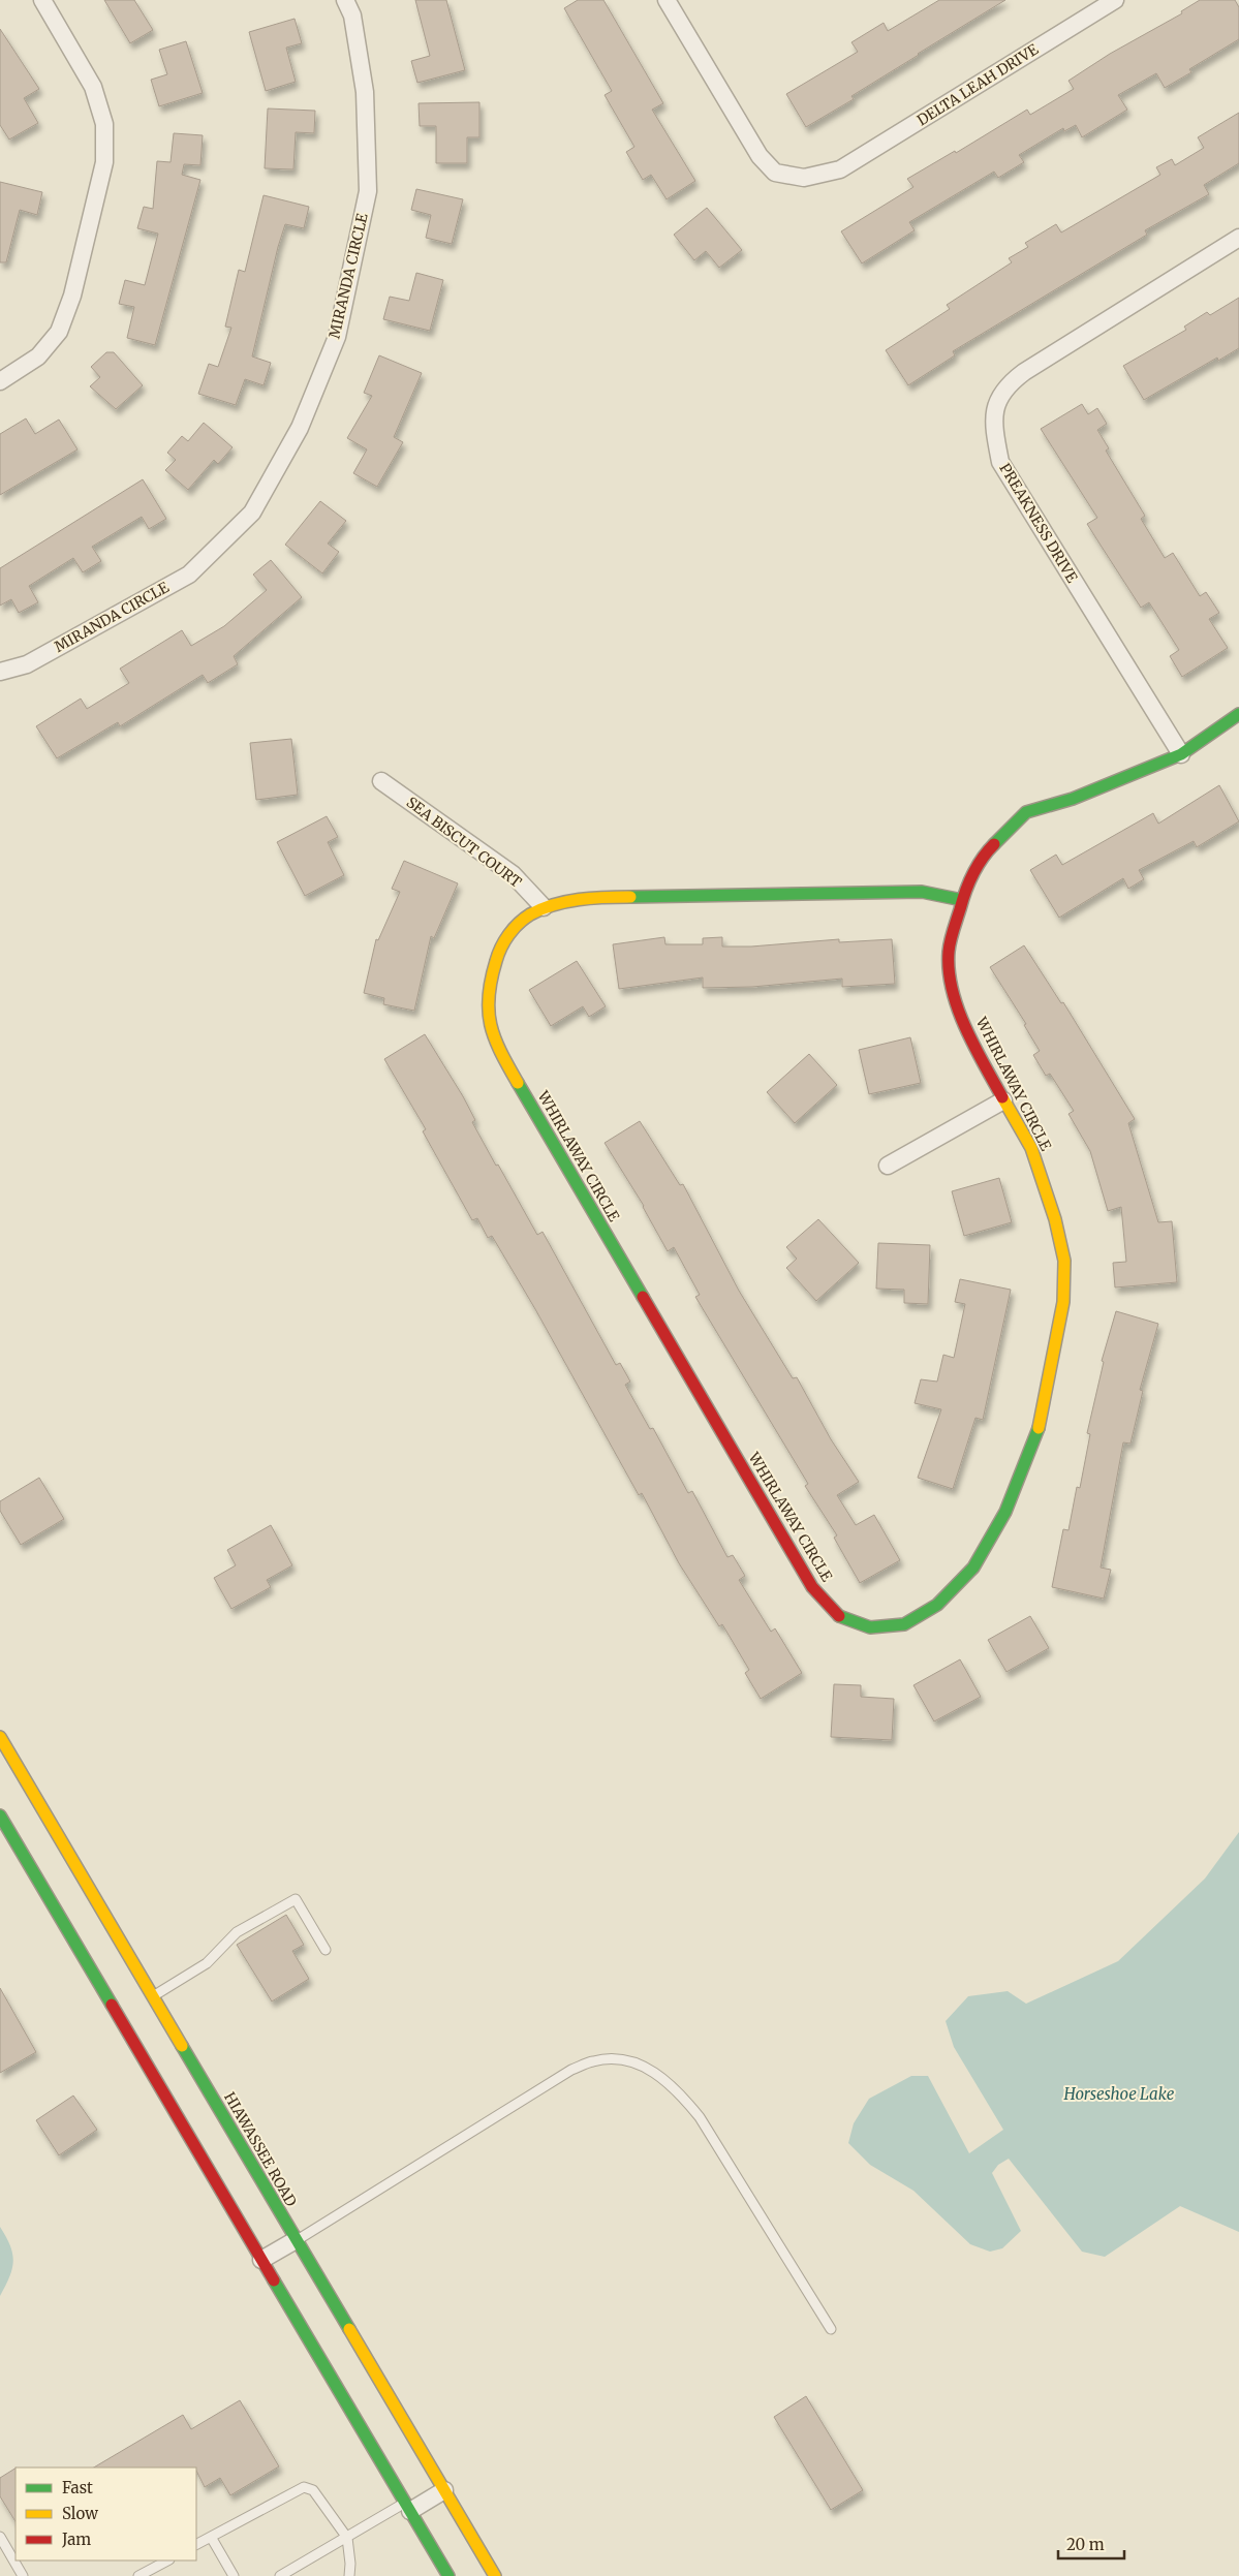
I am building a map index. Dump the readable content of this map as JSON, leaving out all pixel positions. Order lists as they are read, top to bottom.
{
  "streets": {
    "street": [
      "DELTA LEAH DRIVE",
      "MIRANDA CIRCLE",
      "PREAKNESS DRIVE",
      "SEA BISCUT COURT",
      "WHIRLAWAY CIRCLE",
      "HIAWASSEE ROAD"
    ]
  },
  "crossings": [
    ["SEA BISCUT COURT", "WHIRLAWAY CIRCLE"]
  ],
  "water": ["Horseshoe Lake"],
  "legend": ["Fast", "Slow", "Jam"],
  "scale_bar": "20 m"
}
